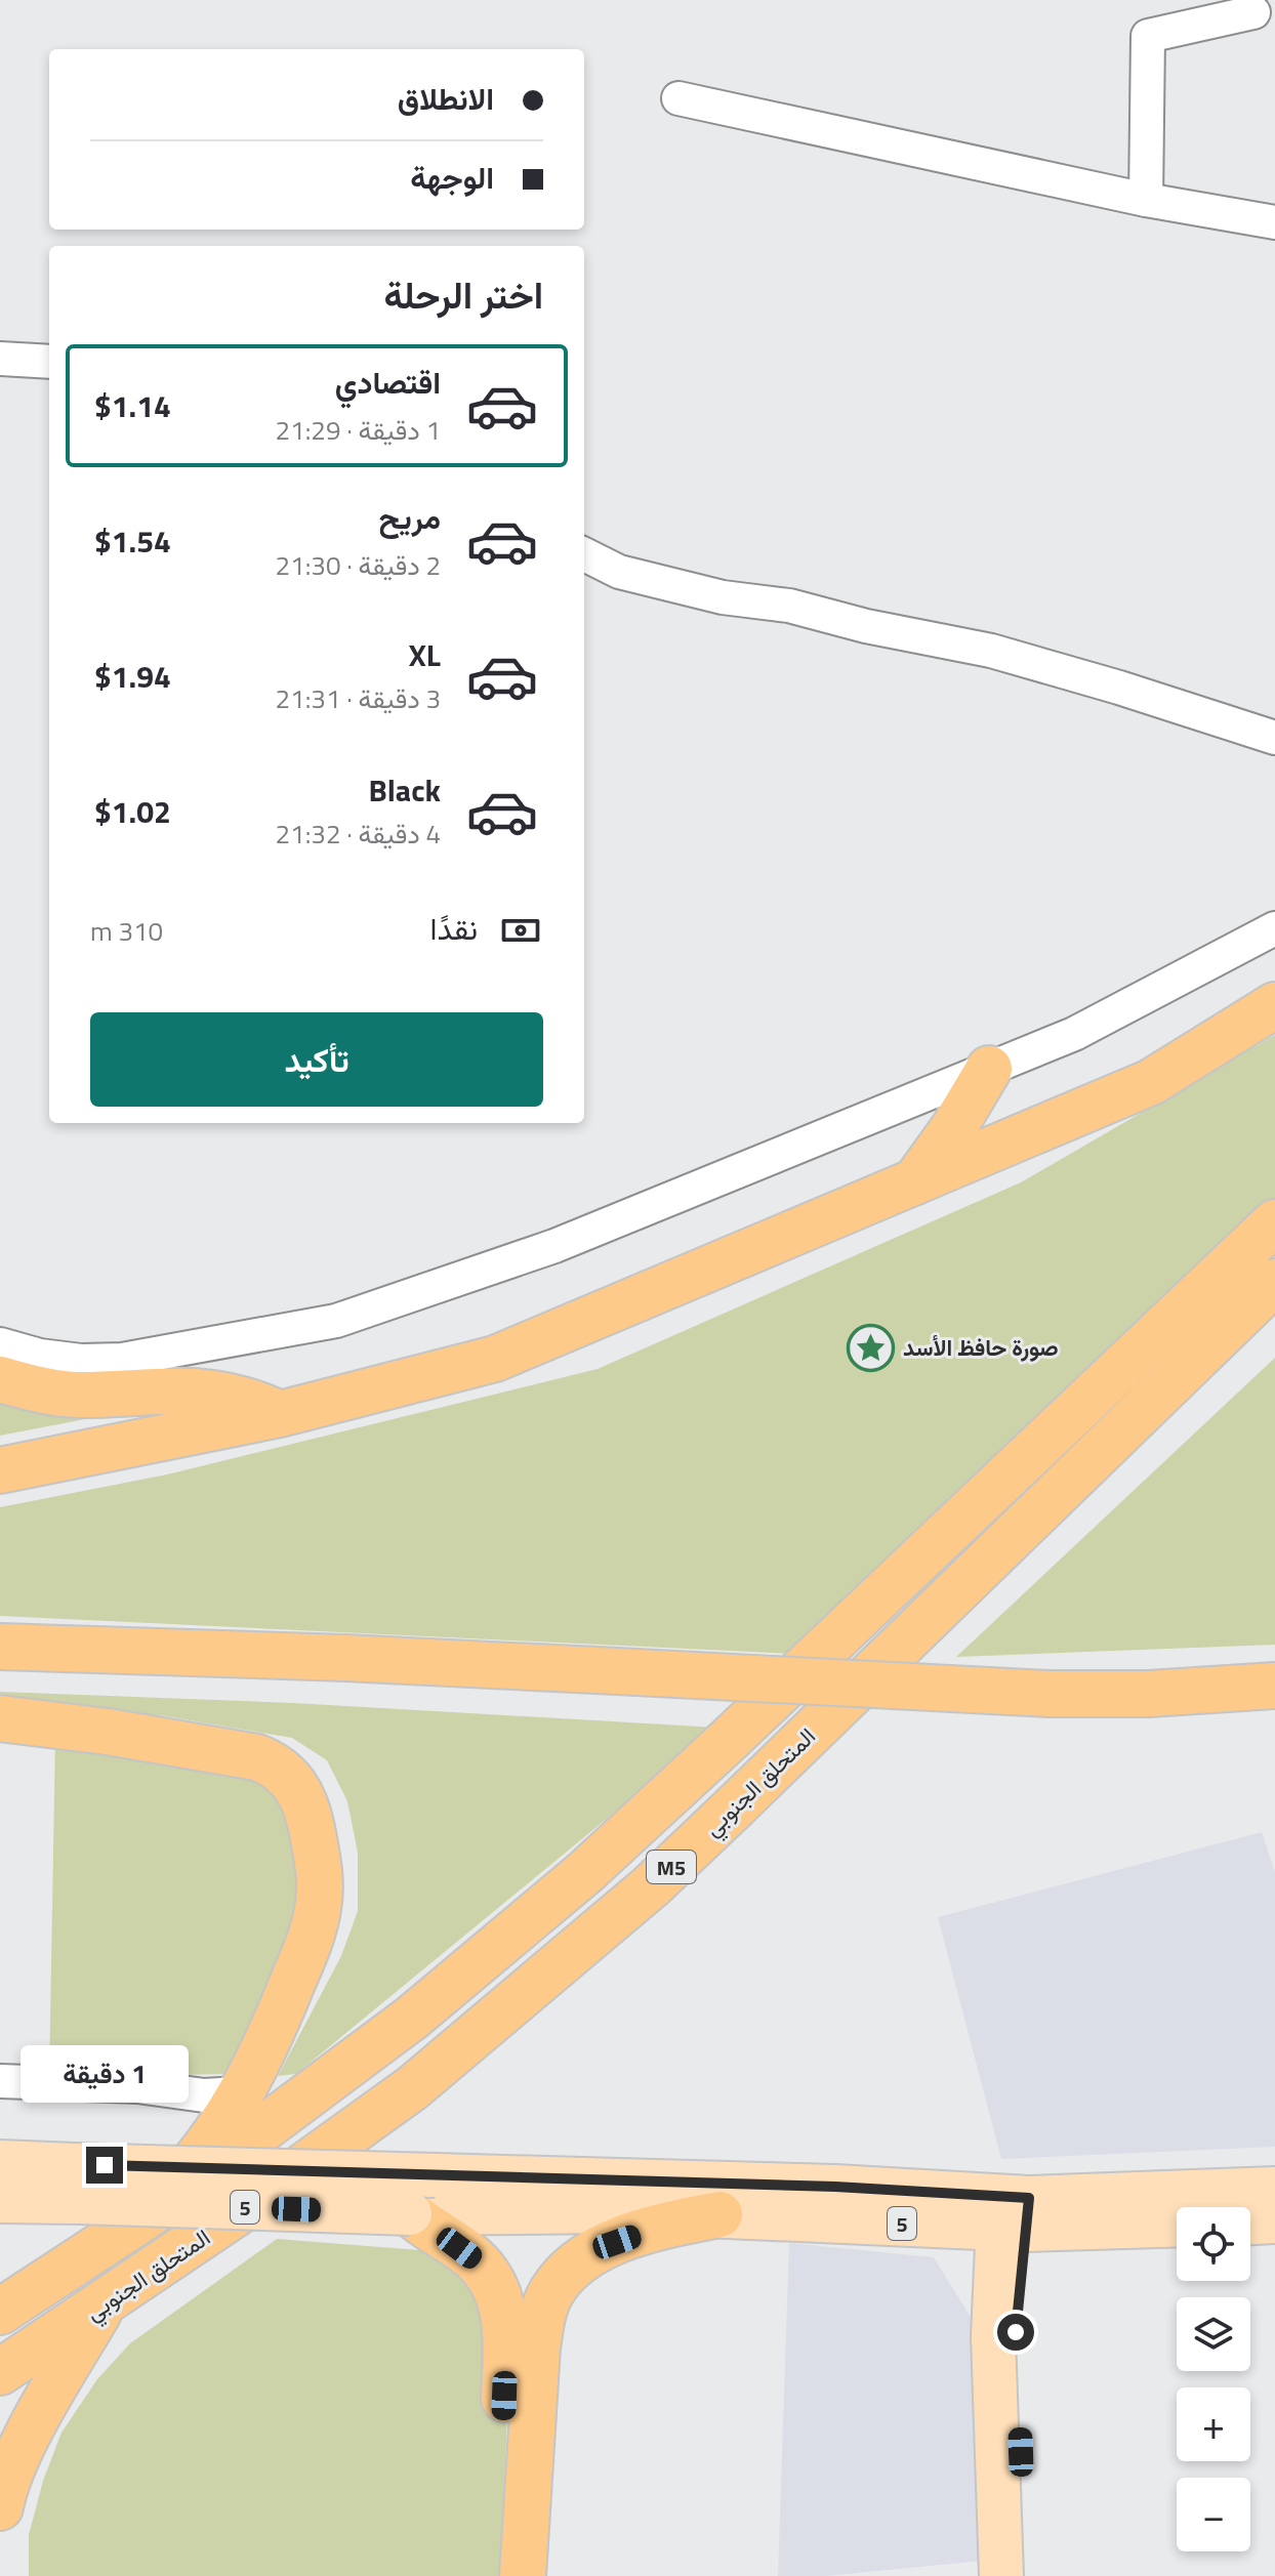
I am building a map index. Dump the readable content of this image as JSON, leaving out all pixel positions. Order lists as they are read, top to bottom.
{
  "streets": {
    "highway": ["المتحلق الجنوبي", "M5"],
    "main road": ["5"]
  },
  "places": {
    "place": ["صورة حافظ الأسد"]
  },
  "page": {
    "banner": ["الانطلاق", "الوجهة"],
    "heading": "اختر الرحلة",
    "list": [
      {
        "name": "اقتصادي",
        "note": "1 دقيقة · 21:29",
        "value": "$1.14"
      },
      {
        "name": "مريح",
        "note": "2 دقيقة · 21:30",
        "value": "$1.54"
      },
      {
        "name": "XL",
        "note": "3 دقيقة · 21:31",
        "value": "$1.94"
      },
      {
        "name": "Black",
        "note": "4 دقيقة · 21:32",
        "value": "$1.02"
      }
    ],
    "pay": ["نقدًا", "310 m"],
    "buttons": "تأكيد",
    "bubble": "1 دقيقة",
    "map_buttons": ["+", "−"]
  }
}
